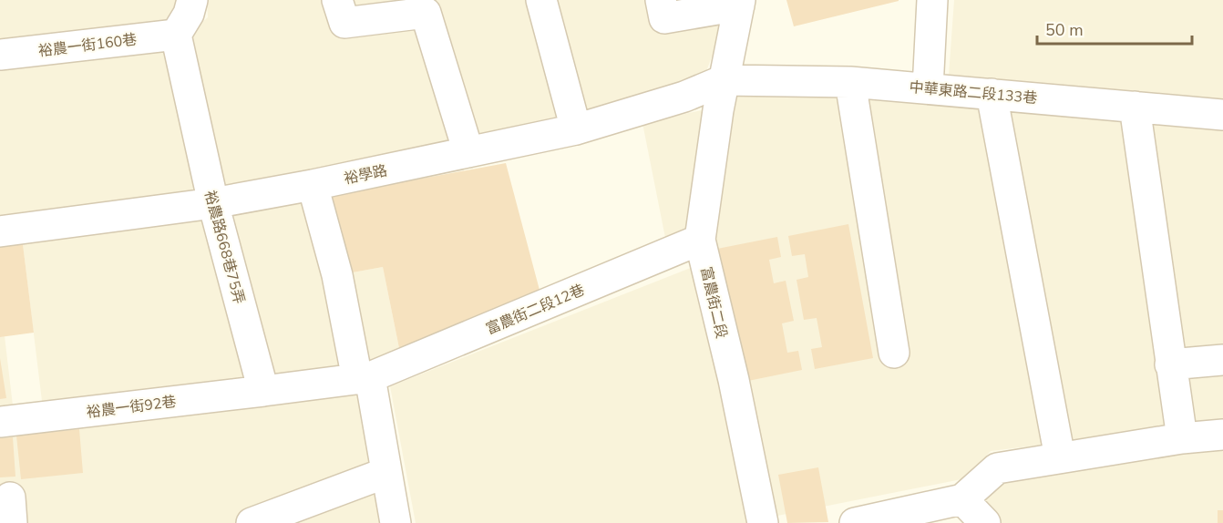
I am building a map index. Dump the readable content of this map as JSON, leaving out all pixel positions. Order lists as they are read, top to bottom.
{
  "streets": {
    "street": [
      "裕農一街160巷",
      "中華東路二段133巷",
      "裕學路",
      "裕農路668巷75弄",
      "富農街二段",
      "富農街二段12巷",
      "裕農一街92巷"
    ]
  },
  "crossings": [
    ["裕農一街160巷", "裕農路668巷75弄"],
    ["中華東路二段133巷", "裕學路"],
    ["中華東路二段133巷", "富農街二段"],
    ["裕學路", "裕農路668巷75弄"],
    ["裕學路", "富農街二段"],
    ["裕農路668巷75弄", "裕農一街92巷"],
    ["富農街二段", "富農街二段12巷"]
  ],
  "scale_bar": "50 m"
}
